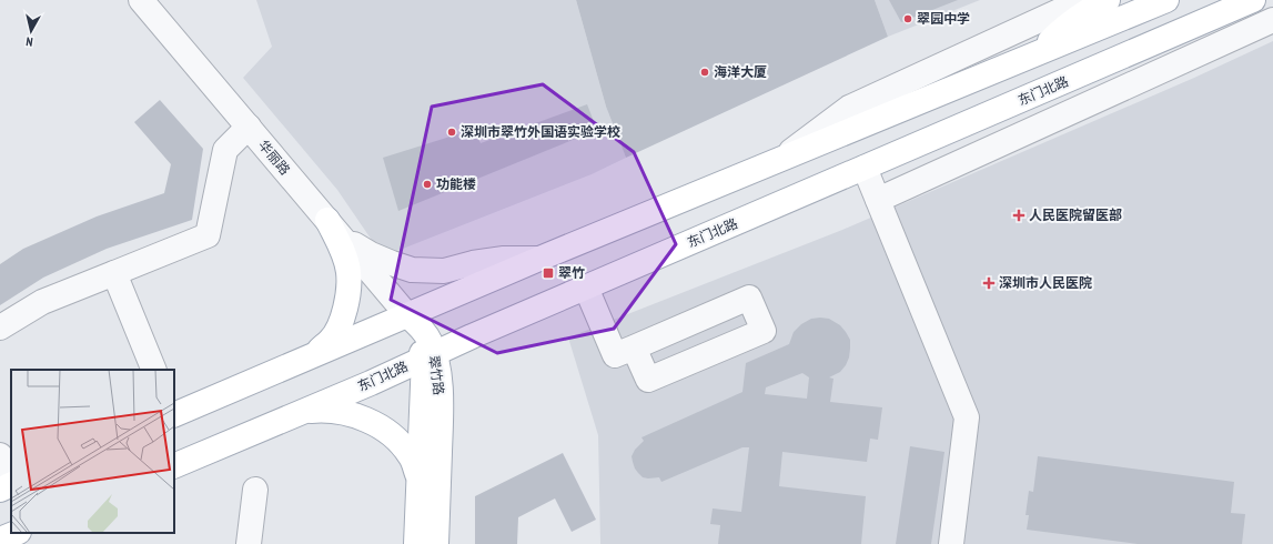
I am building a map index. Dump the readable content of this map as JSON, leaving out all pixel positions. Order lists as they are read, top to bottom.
{
  "streets": {
    "main road": ["东门北路", "翠竹路"],
    "street": ["华丽路"]
  },
  "crossings": [
    ["东门北路", "翠竹路"],
    ["华丽路", "翠竹路"]
  ],
  "places": {
    "other": [
      "翠园中学",
      "海洋大厦",
      "深圳市翠竹外国语实验学校",
      "功能楼"
    ],
    "health": ["人民医院留医部", "深圳市人民医院"],
    "transit": ["翠竹"]
  },
  "north": "bottom"
}
